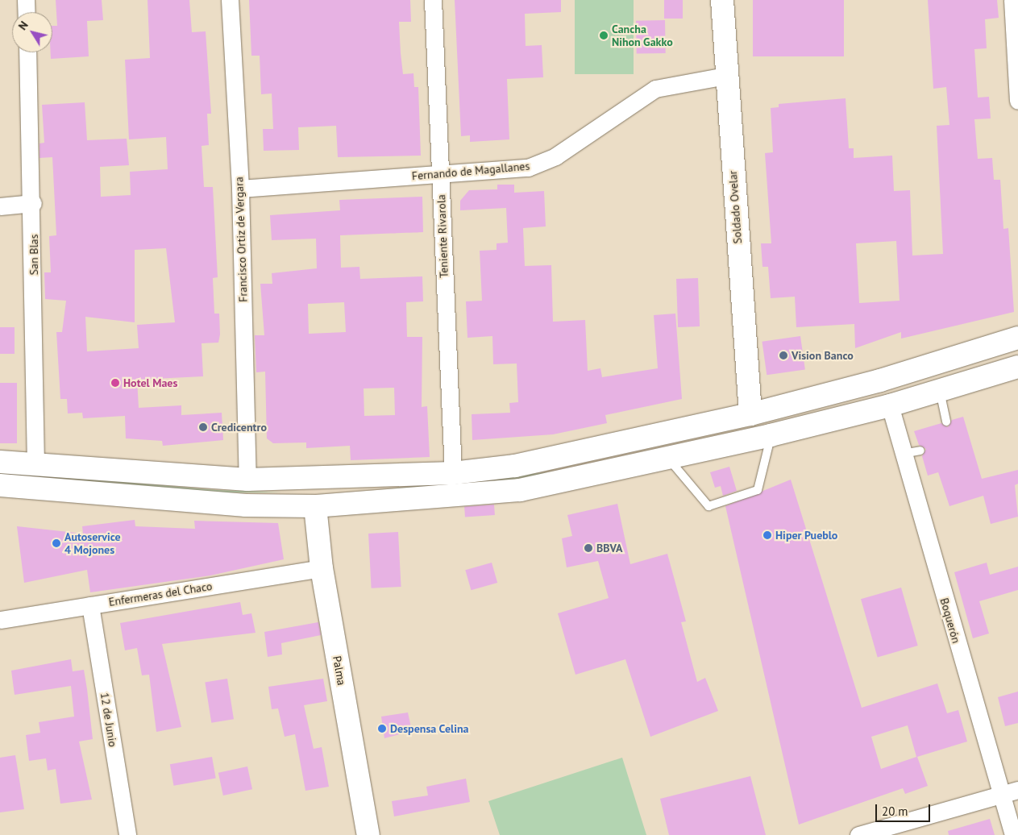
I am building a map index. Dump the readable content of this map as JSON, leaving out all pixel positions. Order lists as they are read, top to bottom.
{
  "streets": {
    "main road": ["Soldado Ovelar", "Palma"],
    "street": [
      "Fernando de Magallanes",
      "Teniente Rivarola",
      "Francisco Ortiz de Vergara",
      "San Blas",
      "Enfermeras del Chaco",
      "Boquerón",
      "12 de Junio"
    ]
  },
  "crossings": [
    ["Fernando de Magallanes", "Soldado Ovelar"],
    ["Fernando de Magallanes", "Teniente Rivarola"],
    ["Fernando de Magallanes", "Francisco Ortiz de Vergara"],
    ["Enfermeras del Chaco", "Palma"],
    ["Enfermeras del Chaco", "12 de Junio"]
  ],
  "places": [
    "Cancha Nihon Gakko",
    "Vision Banco",
    "Hotel Maes",
    "Credicentro",
    "Hiper Pueblo",
    "Autoservice 4 Mojones",
    "BBVA",
    "Despensa Celina"
  ],
  "scale_bar": "20 m",
  "north": "top left"
}
